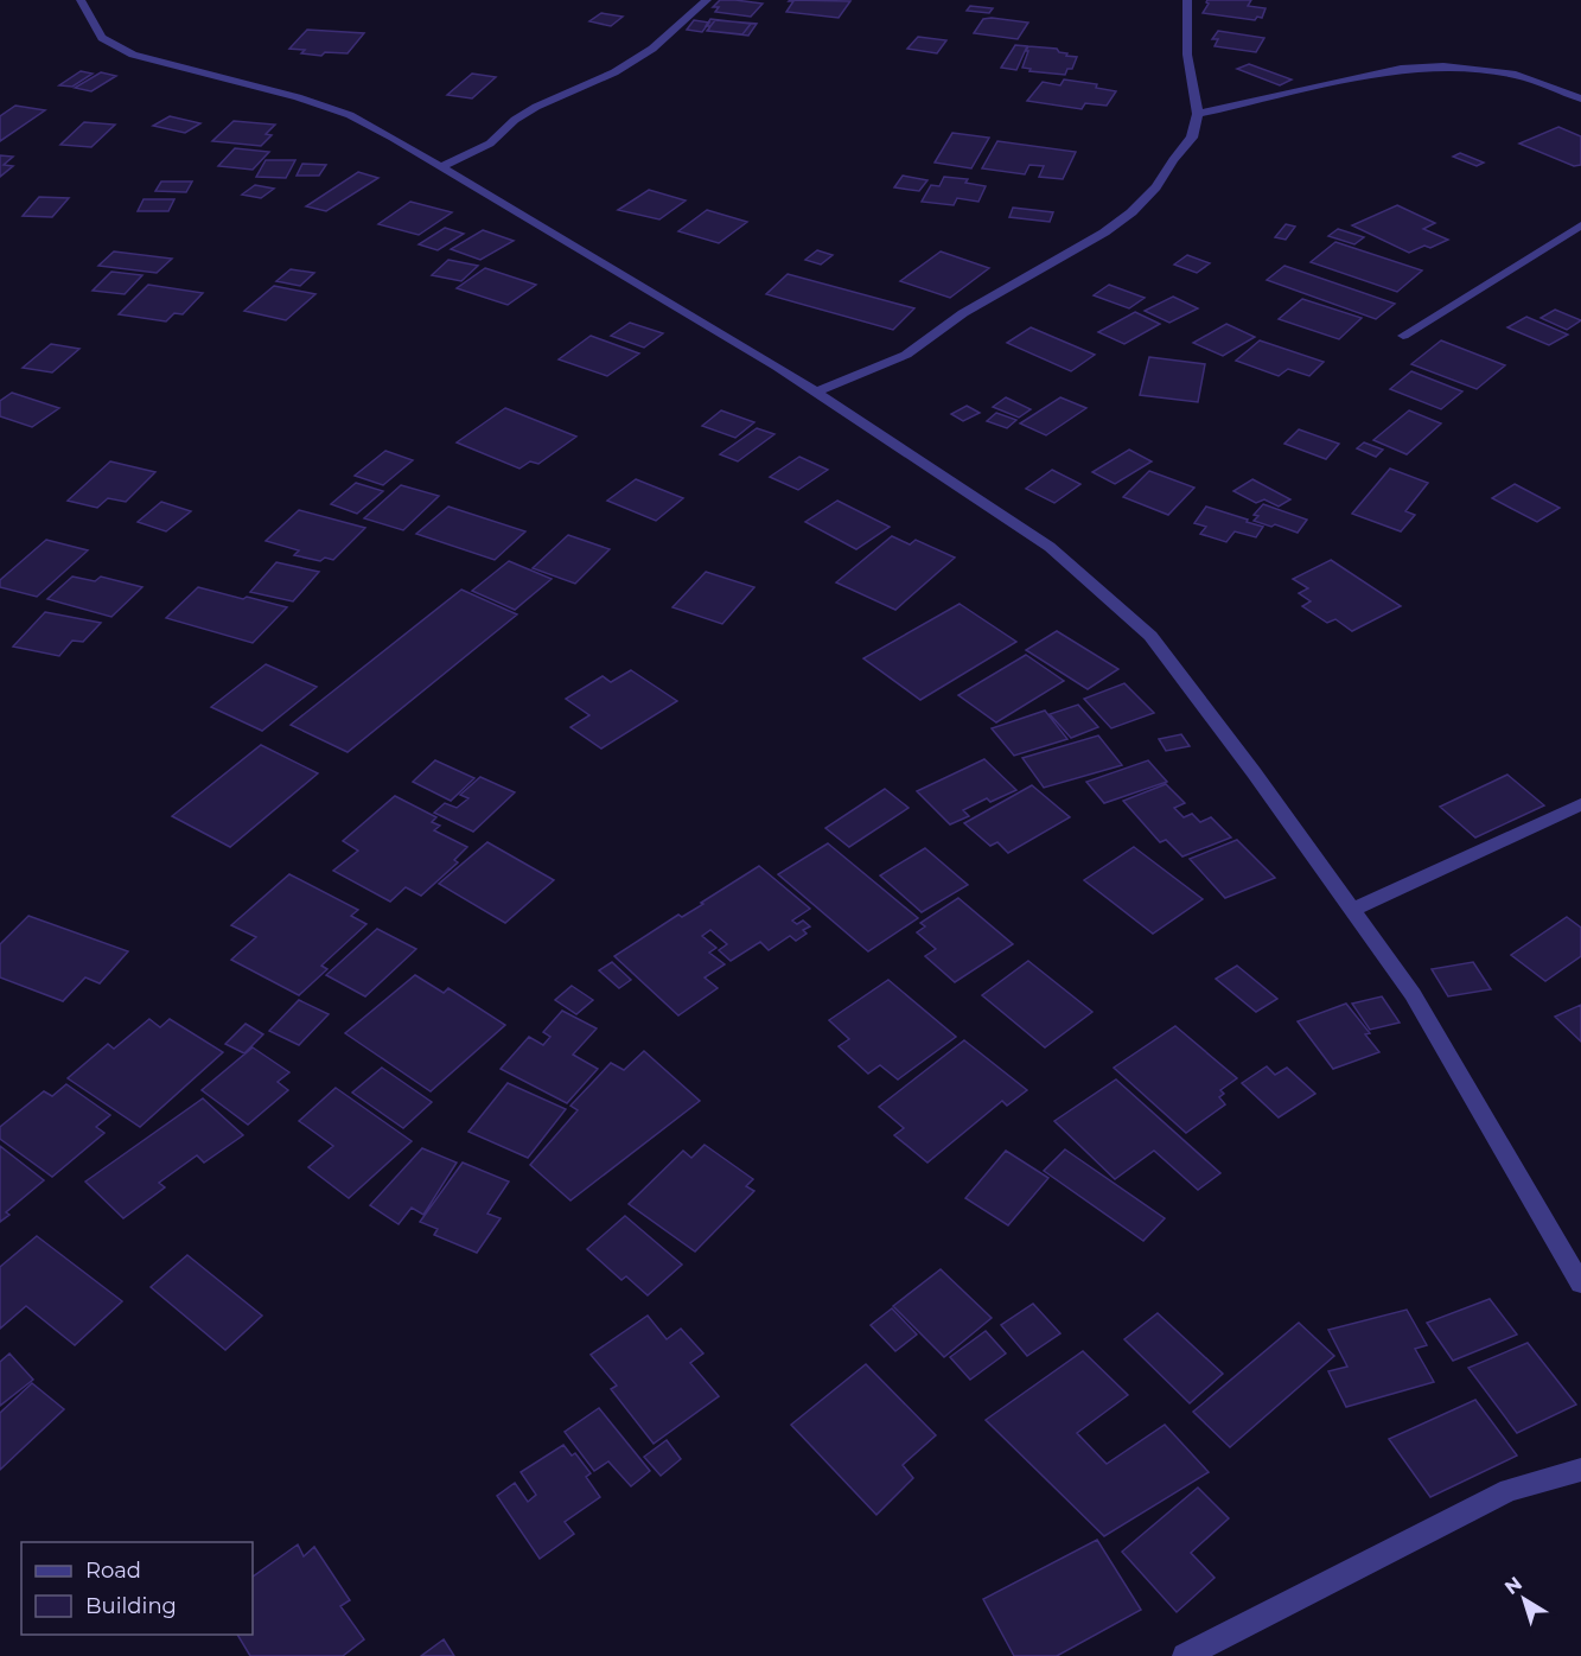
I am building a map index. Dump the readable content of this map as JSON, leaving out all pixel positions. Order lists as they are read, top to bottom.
{
  "legend": ["Road", "Building"],
  "north": "top left"
}
